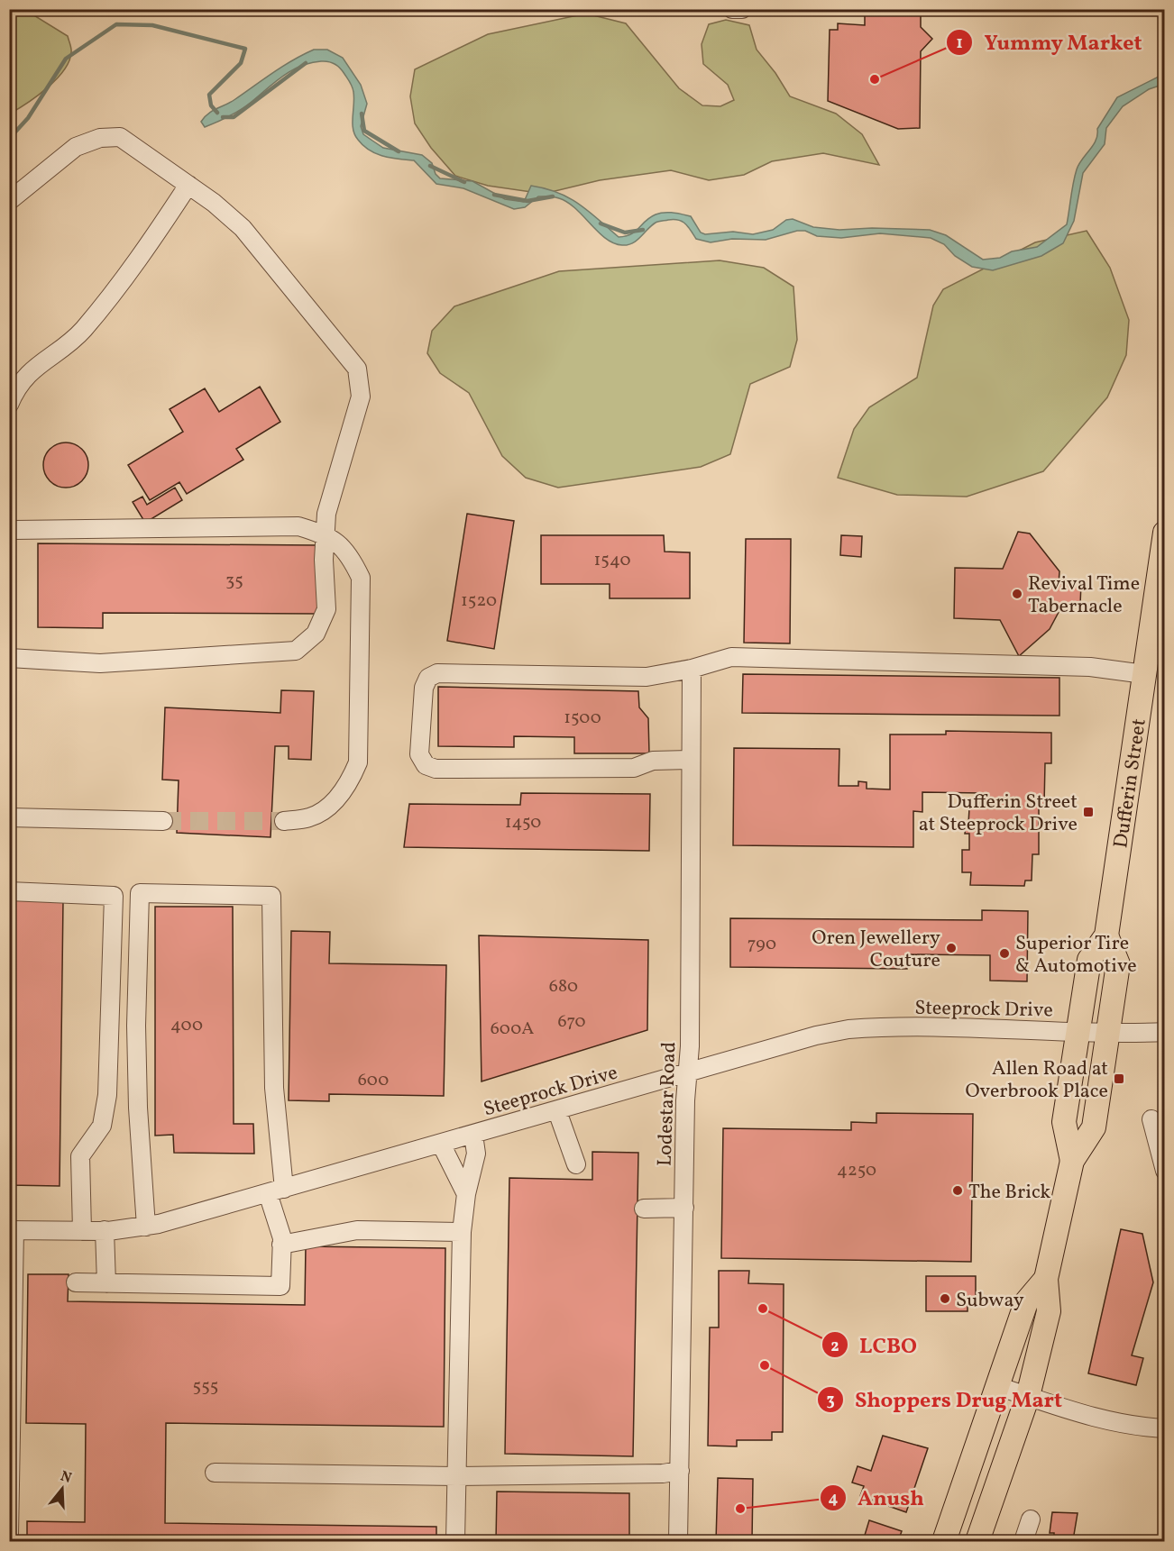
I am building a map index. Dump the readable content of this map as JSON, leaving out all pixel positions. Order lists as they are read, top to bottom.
{
  "streets": {
    "main road": ["Dufferin Street"],
    "street": ["Steeprock Drive", "Lodestar Road"]
  },
  "crossings": [
    ["Dufferin Street", "Steeprock Drive"],
    ["Steeprock Drive", "Lodestar Road"]
  ],
  "places": {
    "other": [
      "Yummy Market",
      "Revival Time Tabernacle",
      "Oren Jewellery Couture",
      "Superior Tire & Automotive",
      "The Brick",
      "Subway",
      "LCBO",
      "Shoppers Drug Mart",
      "Anush"
    ],
    "transit": ["Dufferin Street at Steeprock Drive", "Allen Road at Overbrook Place"]
  },
  "house_numbers": [
    "1540",
    "35",
    "1520",
    "1500",
    "1450",
    "790",
    "680",
    "670",
    "400",
    "600A",
    "600",
    "4250",
    "555"
  ],
  "north": "top"
}
